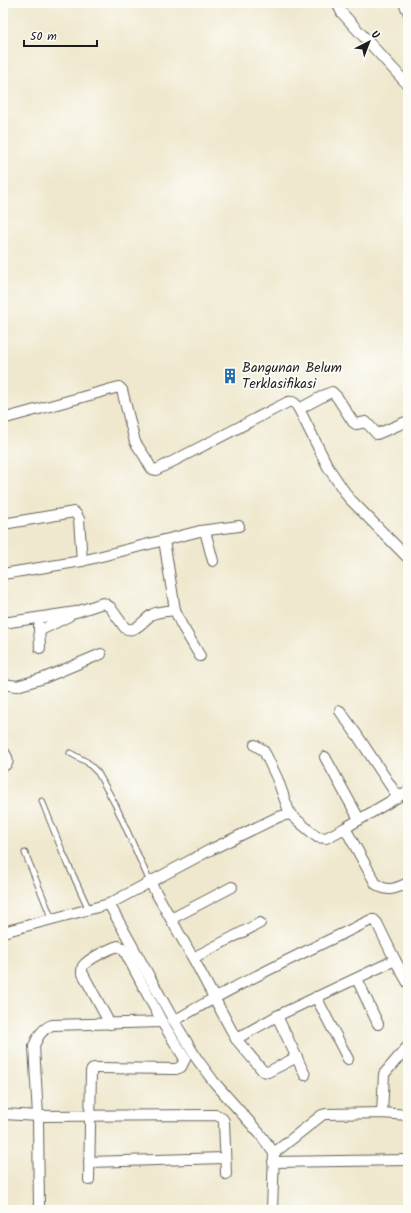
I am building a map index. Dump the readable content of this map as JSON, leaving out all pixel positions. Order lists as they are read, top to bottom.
{
  "places": {
    "building": ["Bangunan Belum Terklasifikasi"]
  },
  "scale_bar": "50 m",
  "north": "top right"
}
